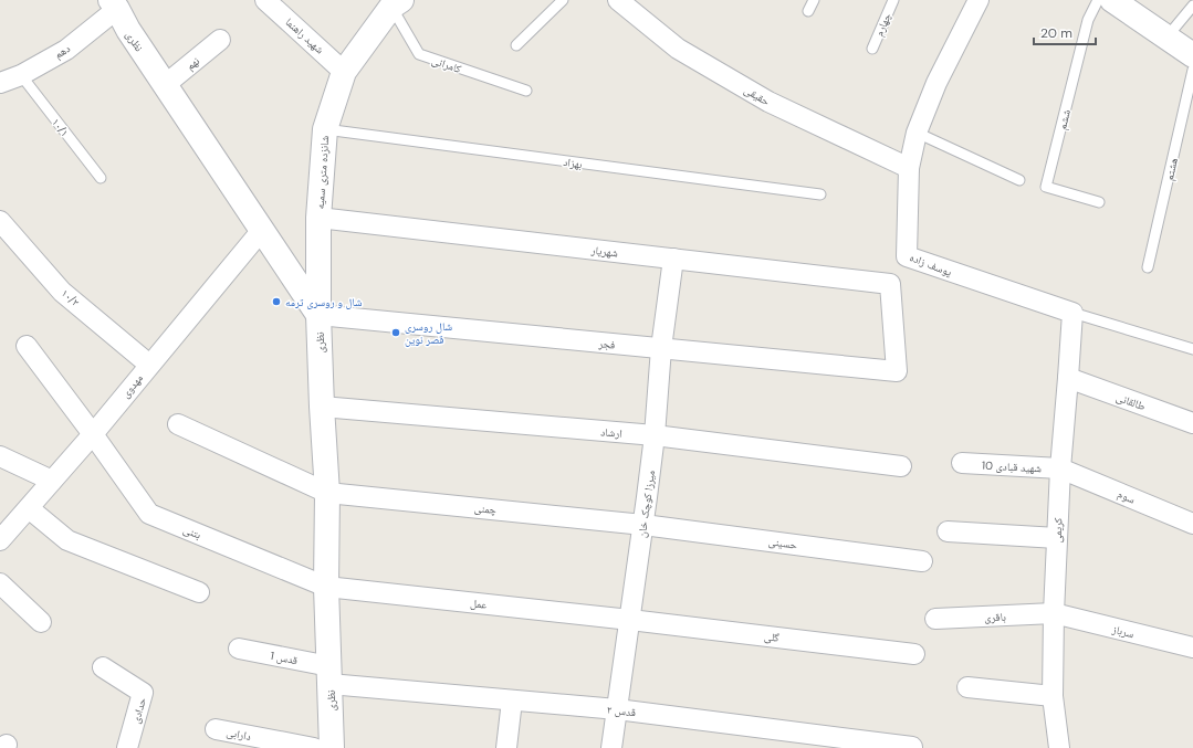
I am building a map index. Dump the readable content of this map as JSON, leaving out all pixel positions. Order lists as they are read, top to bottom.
{
  "streets": {
    "street": [
      "شهید راهنما",
      "نظری",
      "دهم",
      "نهم",
      "حقیقی",
      "شانزده متری سمیه",
      "شهریار",
      "یوسف زاده",
      "۱۰/۲",
      "فجر",
      "مهدوی",
      "طالقانی",
      "ارشاد",
      "شهید قبادی 10",
      "سوم",
      "میرزا کوچک خان",
      "چمنی",
      "کریمی",
      "بتنی",
      "حسینی",
      "عمل",
      "باقری",
      "سرباز",
      "گلی",
      "قدس 1",
      "حدادی",
      "قدس ۲",
      "دارابی"
    ],
    "lane": [
      "چهارم",
      "کامرانی",
      "ششم",
      "۱۰/۱",
      "بهزاد",
      "هشتم"
    ]
  },
  "crossings": [
    ["شهید راهنما", "شانزده متری سمیه"],
    ["نظری", "دهم"],
    ["نظری", "نهم"],
    ["نظری", "شانزده متری سمیه"],
    ["نظری", "فجر"],
    ["نظری", "مهدوی"],
    ["نظری", "ارشاد"],
    ["نظری", "چمنی"],
    ["نظری", "بتنی"],
    ["نظری", "عمل"],
    ["نظری", "قدس 1"],
    ["نظری", "قدس ۲"],
    ["دهم", "۱۰/۱"],
    ["کامرانی", "شانزده متری سمیه"],
    ["حقیقی", "یوسف زاده"],
    ["بهزاد", "شانزده متری سمیه"],
    ["شانزده متری سمیه", "شهریار"],
    ["شانزده متری سمیه", "فجر"],
    ["شهریار", "فجر"],
    ["شهریار", "میرزا کوچک خان"],
    ["یوسف زاده", "کریمی"],
    ["۱۰/۲", "مهدوی"],
    ["فجر", "میرزا کوچک خان"],
    ["مهدوی", "بتنی"],
    ["طالقانی", "کریمی"],
    ["ارشاد", "میرزا کوچک خان"],
    ["شهید قبادی 10", "سوم"],
    ["شهید قبادی 10", "کریمی"],
    ["سوم", "کریمی"],
    ["میرزا کوچک خان", "چمنی"],
    ["میرزا کوچک خان", "حسینی"],
    ["میرزا کوچک خان", "عمل"],
    ["میرزا کوچک خان", "گلی"],
    ["میرزا کوچک خان", "قدس ۲"],
    ["چمنی", "حسینی"],
    ["کریمی", "باقری"],
    ["کریمی", "سرباز"],
    ["بتنی", "عمل"],
    ["عمل", "گلی"],
    ["باقری", "سرباز"],
    ["قدس 1", "قدس ۲"]
  ],
  "places": ["شال و روسری ترمه", "شال روسری قصر نوین"],
  "scale_bar": "20 m"
}
